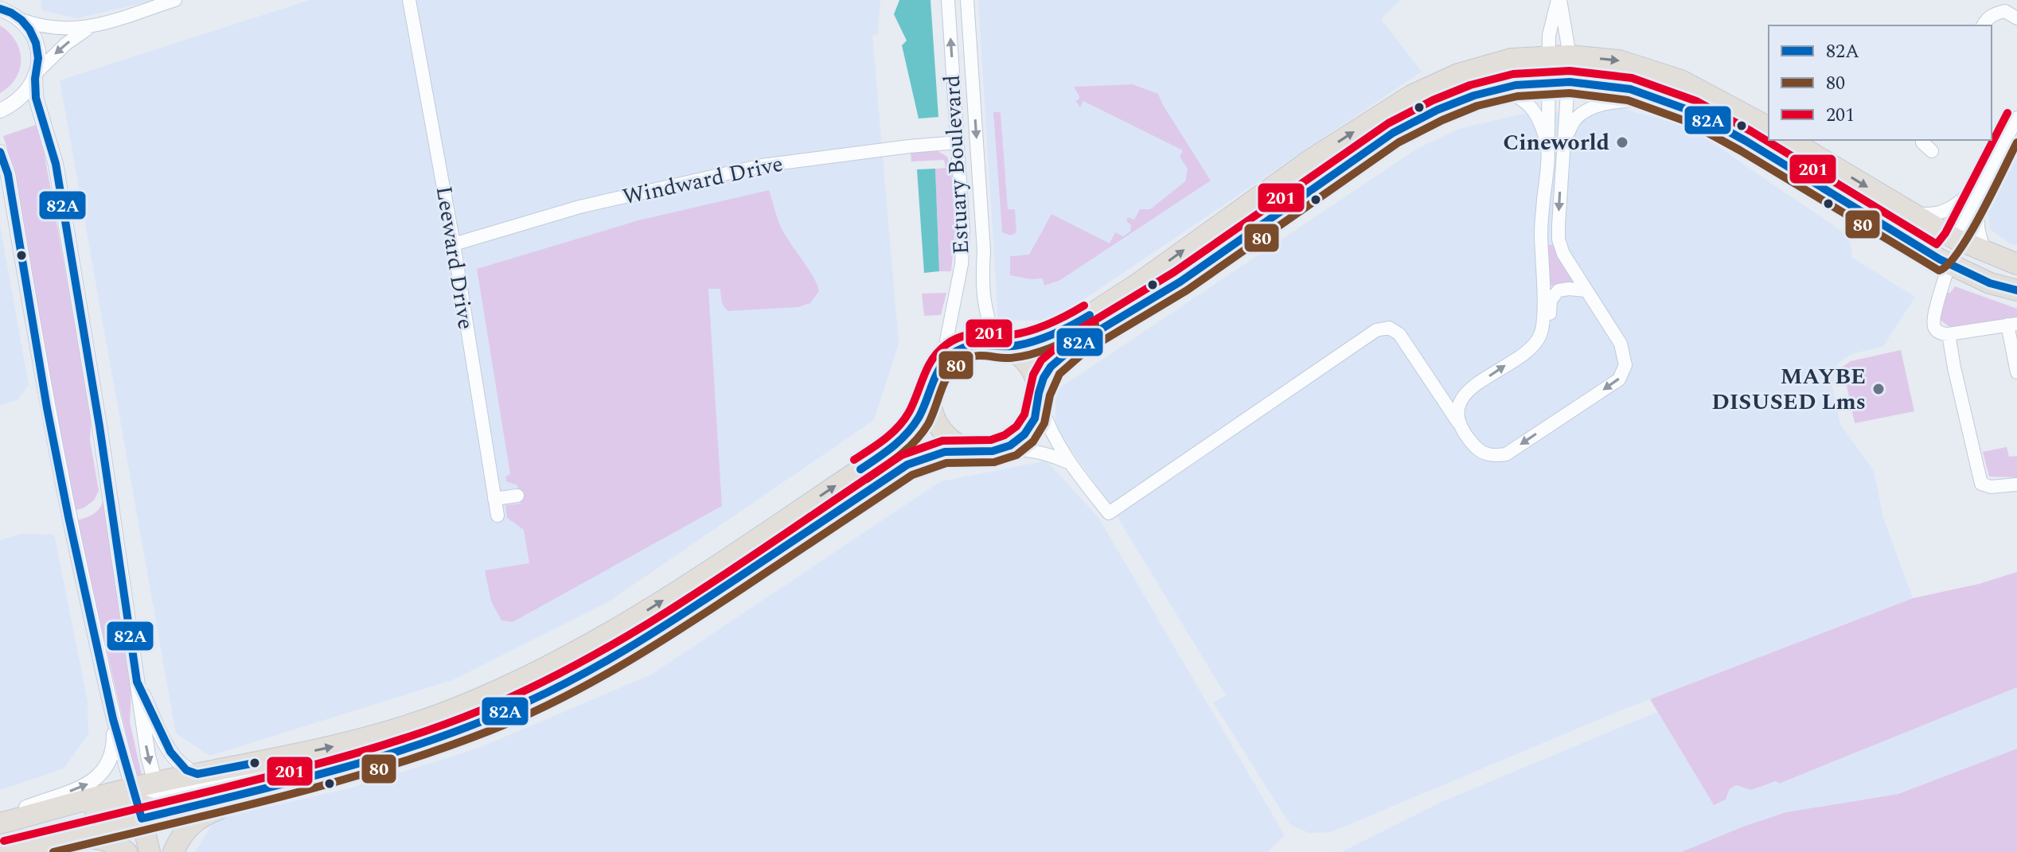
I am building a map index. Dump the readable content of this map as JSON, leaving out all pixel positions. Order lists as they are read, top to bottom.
{
  "streets": {
    "street": ["Estuary Boulevard", "Windward Drive", "Leeward Drive"]
  },
  "crossings": [
    ["Estuary Boulevard", "Windward Drive"],
    ["Windward Drive", "Leeward Drive"]
  ],
  "places": ["Cineworld", "MAYBE DISUSED Lms"],
  "lines": ["transit line 82A", "transit line 201", "transit line 80"],
  "legend": ["82A", "80", "201"]
}
